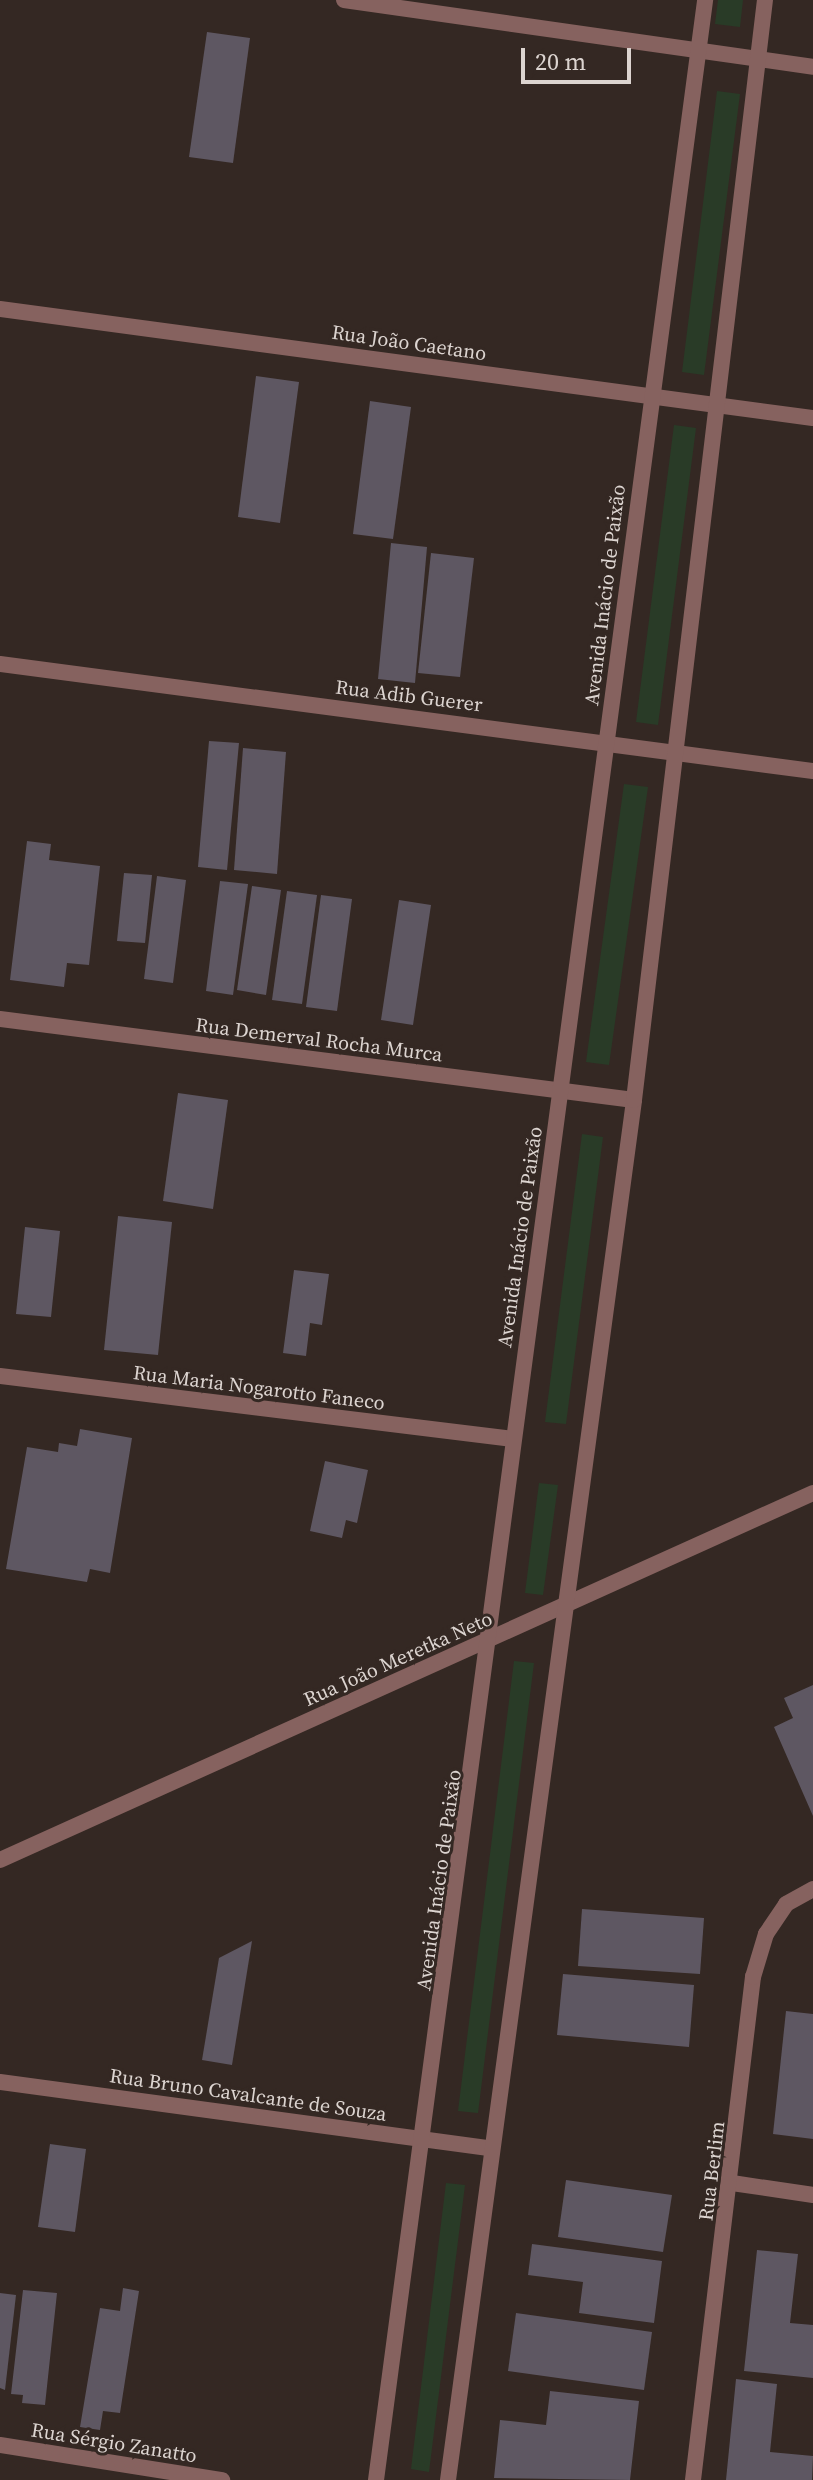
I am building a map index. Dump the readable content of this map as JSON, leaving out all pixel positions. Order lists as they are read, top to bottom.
{
  "streets": {
    "street": [
      "Rua João Caetano",
      "Avenida Inácio de Paixão",
      "Rua Adib Guerer",
      "Rua Demerval Rocha Murca",
      "Rua Maria Nogarotto Faneco",
      "Rua João Meretka Neto",
      "Rua Bruno Cavalcante de Souza",
      "Rua Berlim",
      "Rua Sérgio Zanatto"
    ]
  },
  "crossings": [
    ["Rua João Caetano", "Avenida Inácio de Paixão"],
    ["Avenida Inácio de Paixão", "Rua Adib Guerer"],
    ["Avenida Inácio de Paixão", "Rua Demerval Rocha Murca"],
    ["Avenida Inácio de Paixão", "Rua Maria Nogarotto Faneco"],
    ["Avenida Inácio de Paixão", "Rua João Meretka Neto"],
    ["Avenida Inácio de Paixão", "Rua Bruno Cavalcante de Souza"]
  ],
  "scale_bar": "20 m"
}
